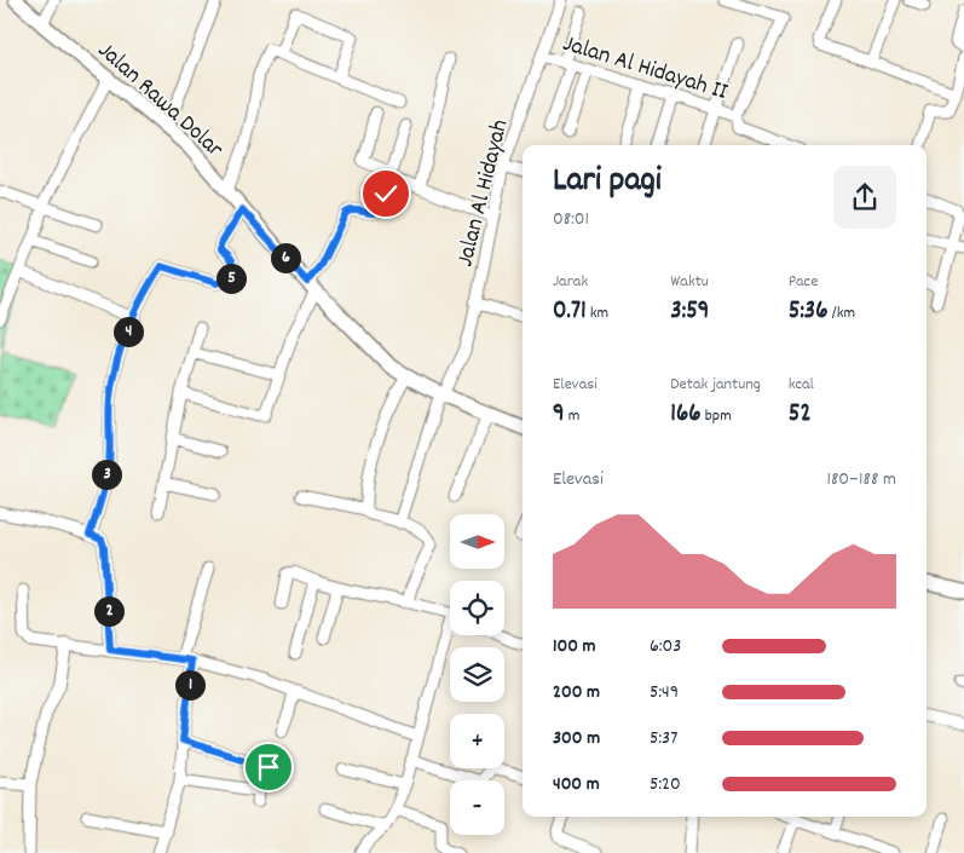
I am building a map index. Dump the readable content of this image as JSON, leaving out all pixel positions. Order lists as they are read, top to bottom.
{
  "streets": {
    "street": ["Jalan Al Hidayah II", "Jalan Rawa Dolar", "Jalan Al Hidayah"]
  },
  "crossings": [
    ["Jalan Al Hidayah II", "Jalan Al Hidayah"],
    ["Jalan Rawa Dolar", "Jalan Al Hidayah"]
  ],
  "north": "right",
  "page": {
    "heading": ["Lari pagi", "08:01"],
    "pins": [
      "6",
      "5",
      "4",
      "3",
      "2",
      "1"
    ],
    "stats": [
      ["Jarak", "0.71 km"],
      ["Waktu", "3:59"],
      ["Pace", "5:36 /km"],
      ["Elevasi", "9 m"],
      ["Detak jantung", "166 bpm"],
      ["kcal", "52"]
    ],
    "chart": ["Elevasi", "180–188 m"],
    "map_buttons": ["+", "−"],
    "list": [
      {
        "name": "100 m",
        "note": "6:03"
      },
      {
        "name": "200 m",
        "note": "5:49"
      },
      {
        "name": "300 m",
        "note": "5:37"
      },
      {
        "name": "400 m",
        "note": "5:20"
      }
    ]
  }
}
